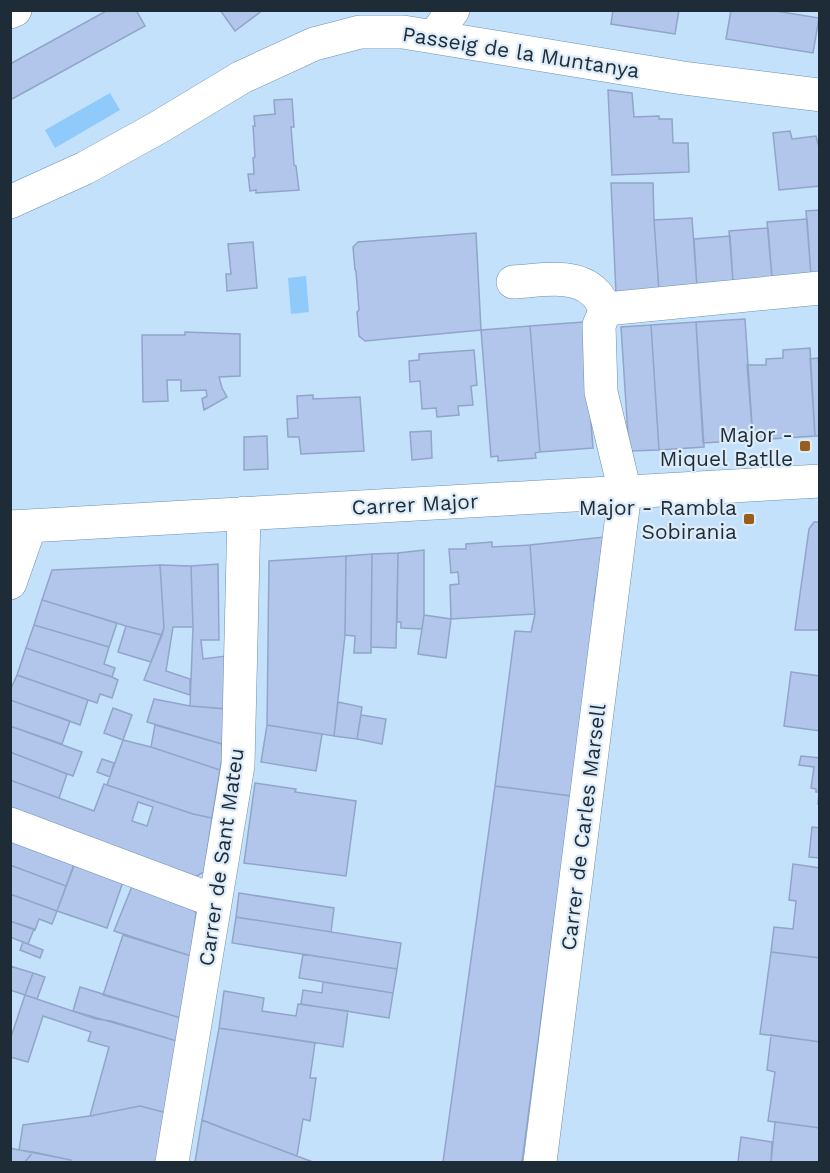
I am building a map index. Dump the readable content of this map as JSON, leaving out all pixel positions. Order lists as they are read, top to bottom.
{
  "streets": {
    "street": [
      "Passeig de la Muntanya",
      "Carrer Major",
      "Carrer de Carles Marsell",
      "Carrer de Sant Mateu"
    ]
  },
  "crossings": [
    ["Carrer Major", "Carrer de Carles Marsell"],
    ["Carrer Major", "Carrer de Sant Mateu"]
  ],
  "places": {
    "transit": ["Major - Miquel Batlle", "Major - Rambla Sobirania"]
  }
}
